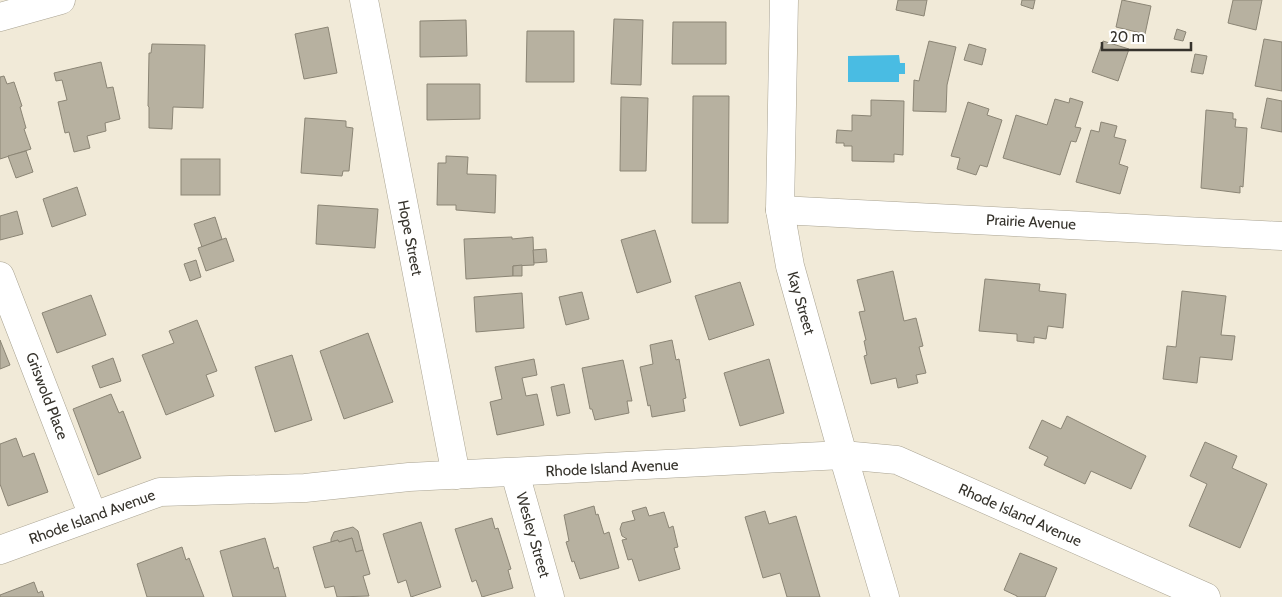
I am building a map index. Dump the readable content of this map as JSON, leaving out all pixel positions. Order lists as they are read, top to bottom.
{
  "streets": {
    "street": [
      "Prairie Avenue",
      "Hope Street",
      "Kay Street",
      "Griswold Place",
      "Rhode Island Avenue",
      "Wesley Street"
    ]
  },
  "crossings": [
    ["Prairie Avenue", "Kay Street"],
    ["Hope Street", "Rhode Island Avenue"],
    ["Kay Street", "Rhode Island Avenue"],
    ["Griswold Place", "Rhode Island Avenue"],
    ["Rhode Island Avenue", "Wesley Street"]
  ],
  "scale_bar": "20 m"
}
